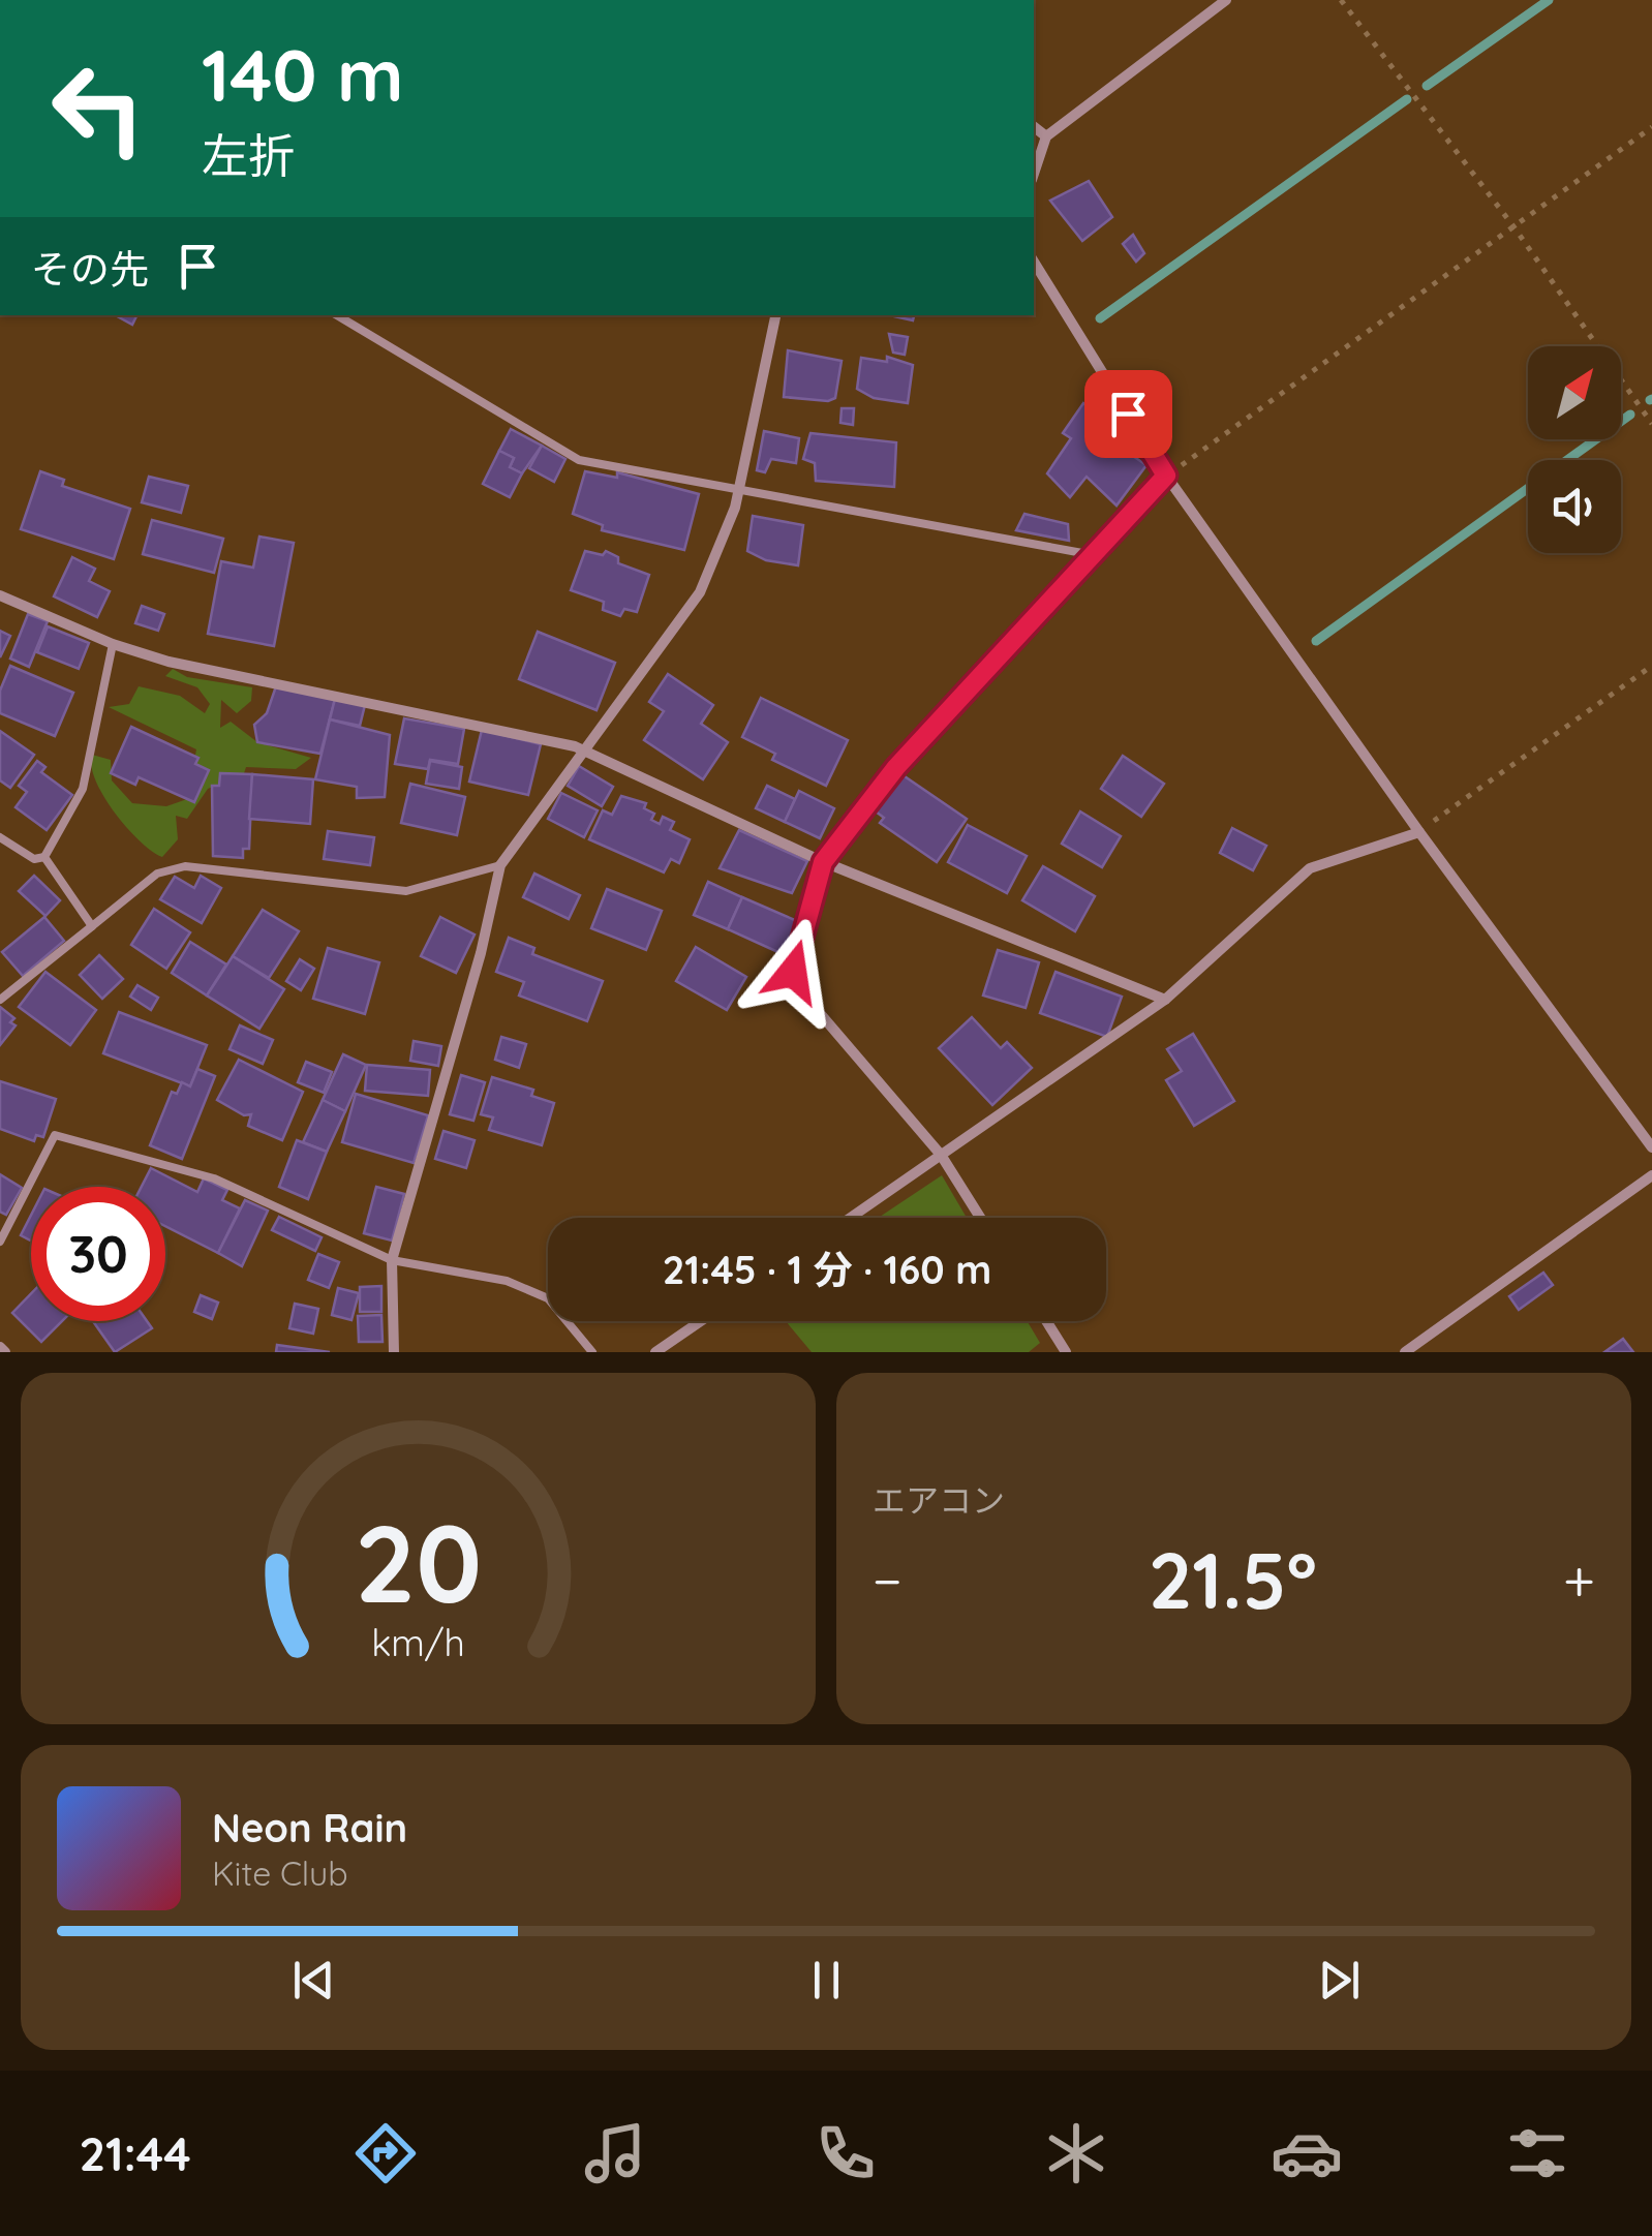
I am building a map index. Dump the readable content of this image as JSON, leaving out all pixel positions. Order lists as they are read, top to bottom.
{
  "north": "top right",
  "page": {
    "turn": ["140 m", "左折"],
    "then": "その先",
    "limit": "30",
    "trip": "21:45 · 1 分 · 160 m",
    "tile": "エアコン",
    "heat": ["−", "21.5°", "+"],
    "song": ["Neon Rain", "Kite Club"],
    "tabs": "21:44",
    "gauge": ["20", "km/h"]
  }
}
